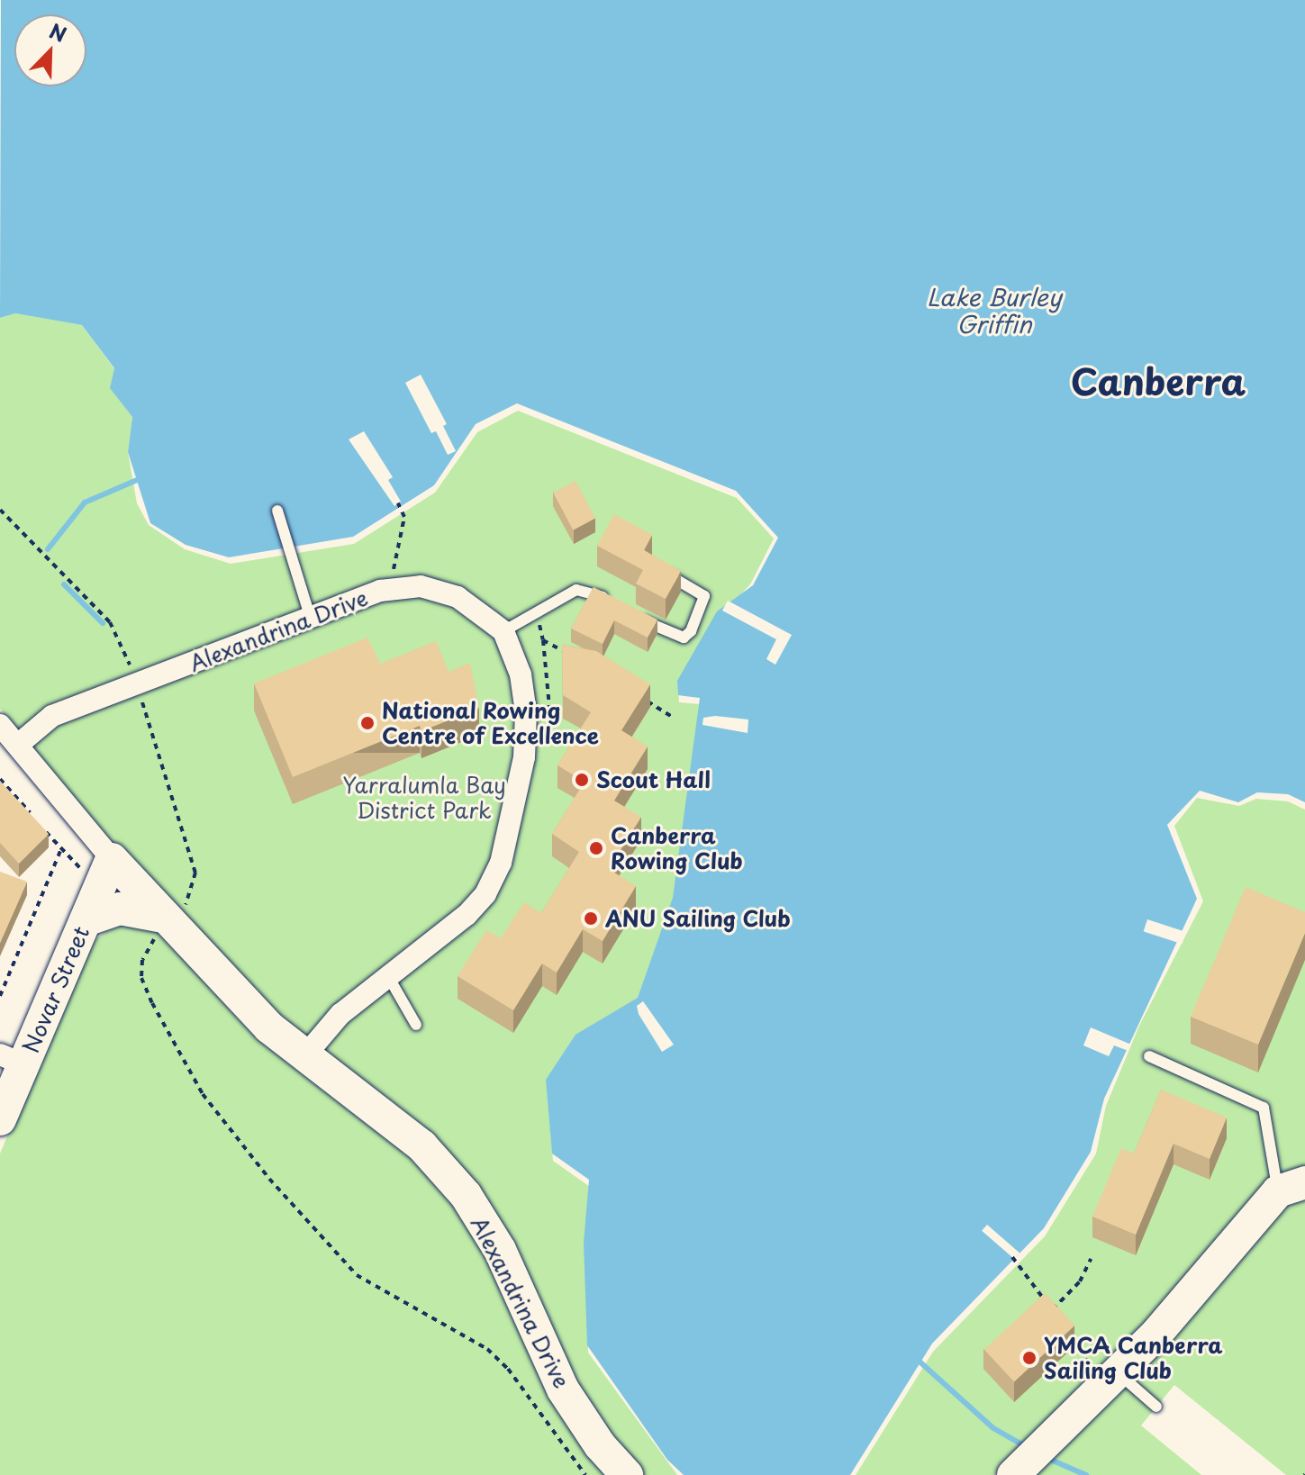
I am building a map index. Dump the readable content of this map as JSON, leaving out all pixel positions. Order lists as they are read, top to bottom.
{
  "streets": {
    "main road": ["Alexandrina Drive", "Novar Street"]
  },
  "crossings": [
    ["Alexandrina Drive", "Novar Street"]
  ],
  "districts": ["Canberra"],
  "water": ["Lake Burley Griffin"],
  "parks": ["Yarralumla Bay District Park"],
  "places": [
    "National Rowing Centre of Excellence",
    "Scout Hall",
    "Canberra Rowing Club",
    "ANU Sailing Club",
    "YMCA Canberra Sailing Club"
  ],
  "north": "top right"
}
